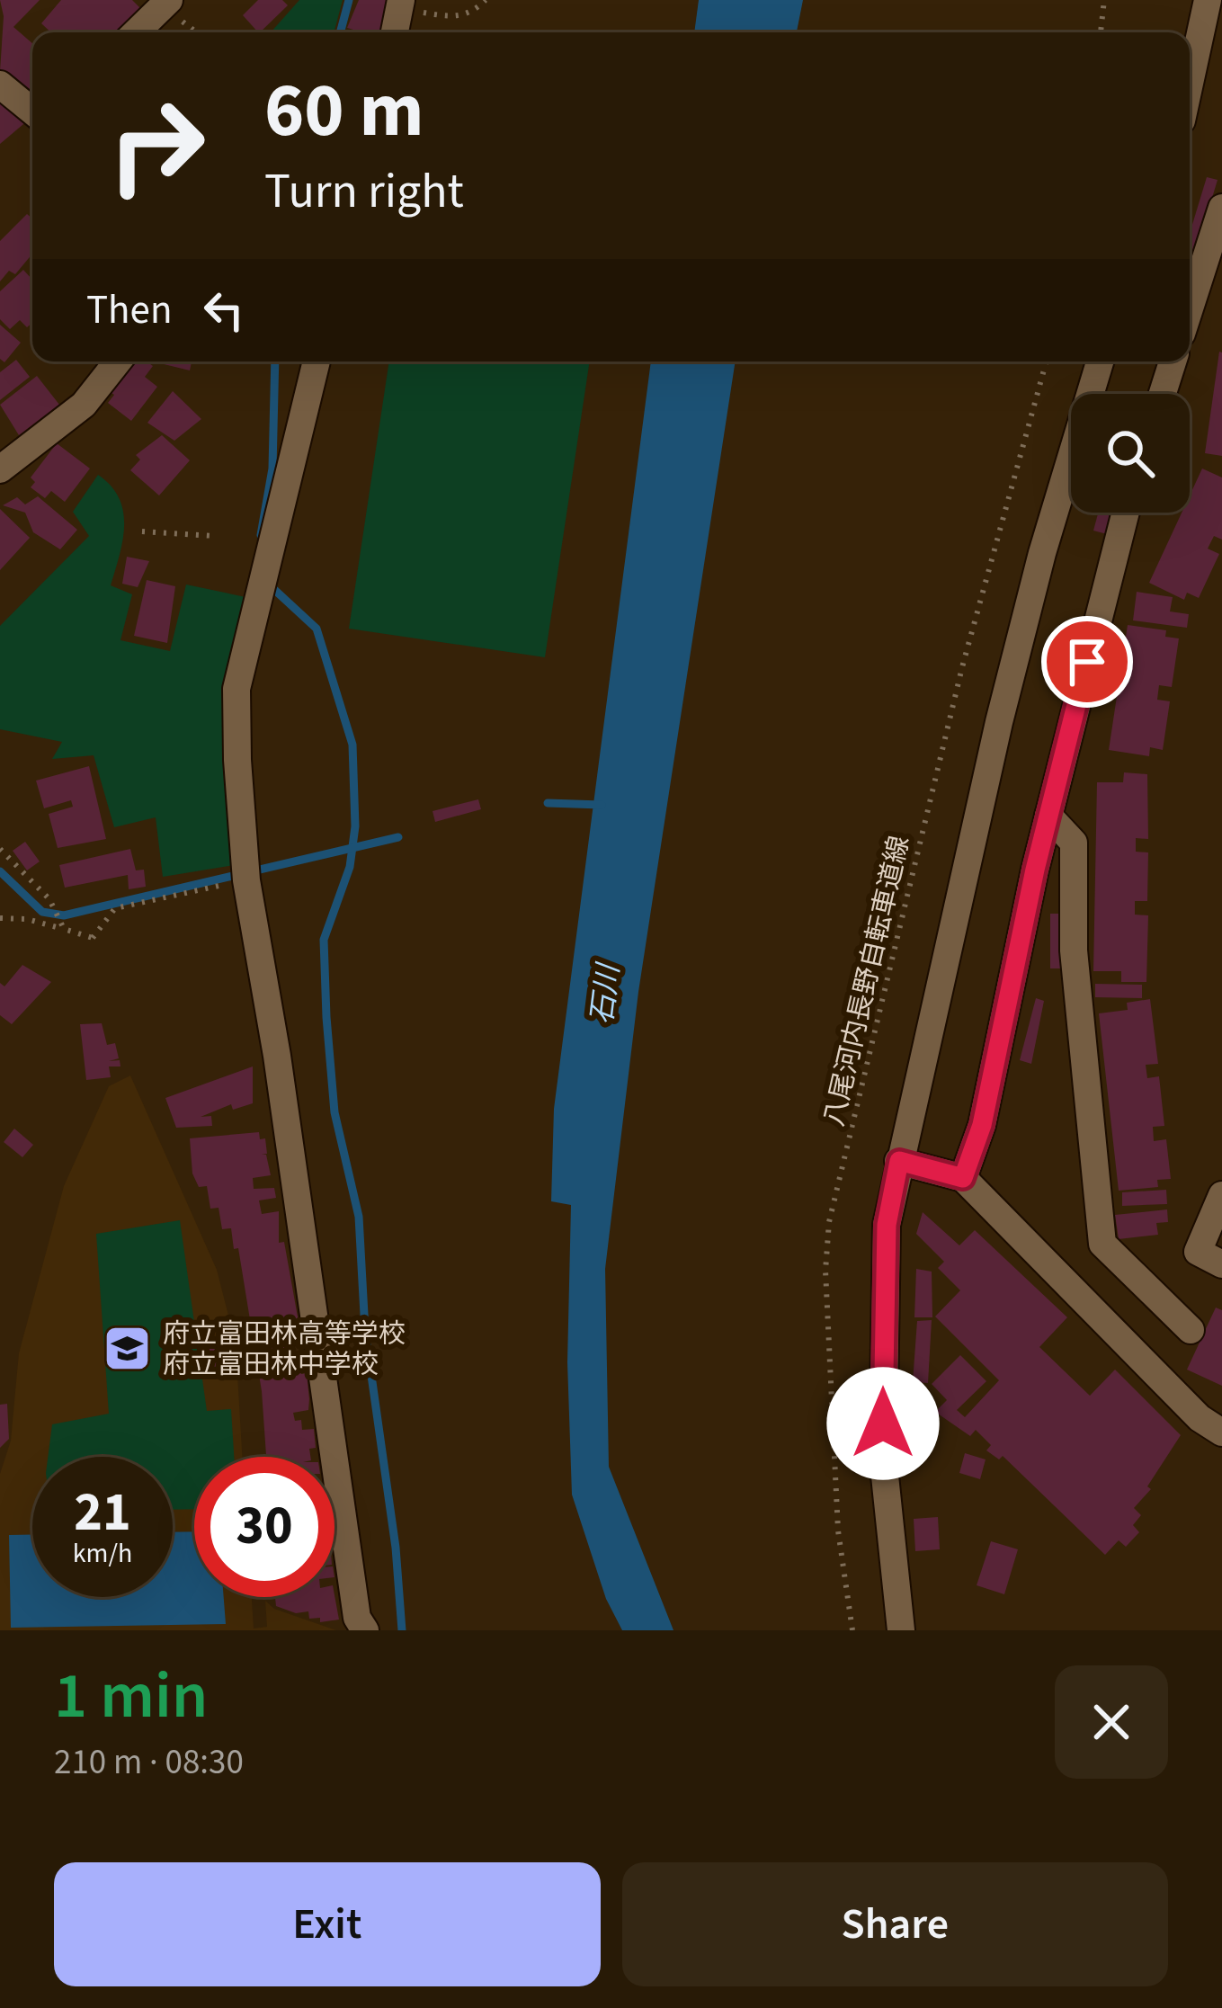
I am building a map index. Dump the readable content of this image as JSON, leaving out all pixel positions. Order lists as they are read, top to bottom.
{
  "streets": {
    "path": ["八尾河内長野自転車道線"]
  },
  "water": ["石川"],
  "places": {
    "school or university": ["府立富田林高等学校 府立富田林中学校"]
  },
  "page": {
    "turn": ["60 m", "Turn right"],
    "then": "Then",
    "speed": "21 km/h",
    "limit": "30",
    "heading": ["1 min", "210 m · 08:30"],
    "buttons": ["Exit", "Share"]
  }
}
